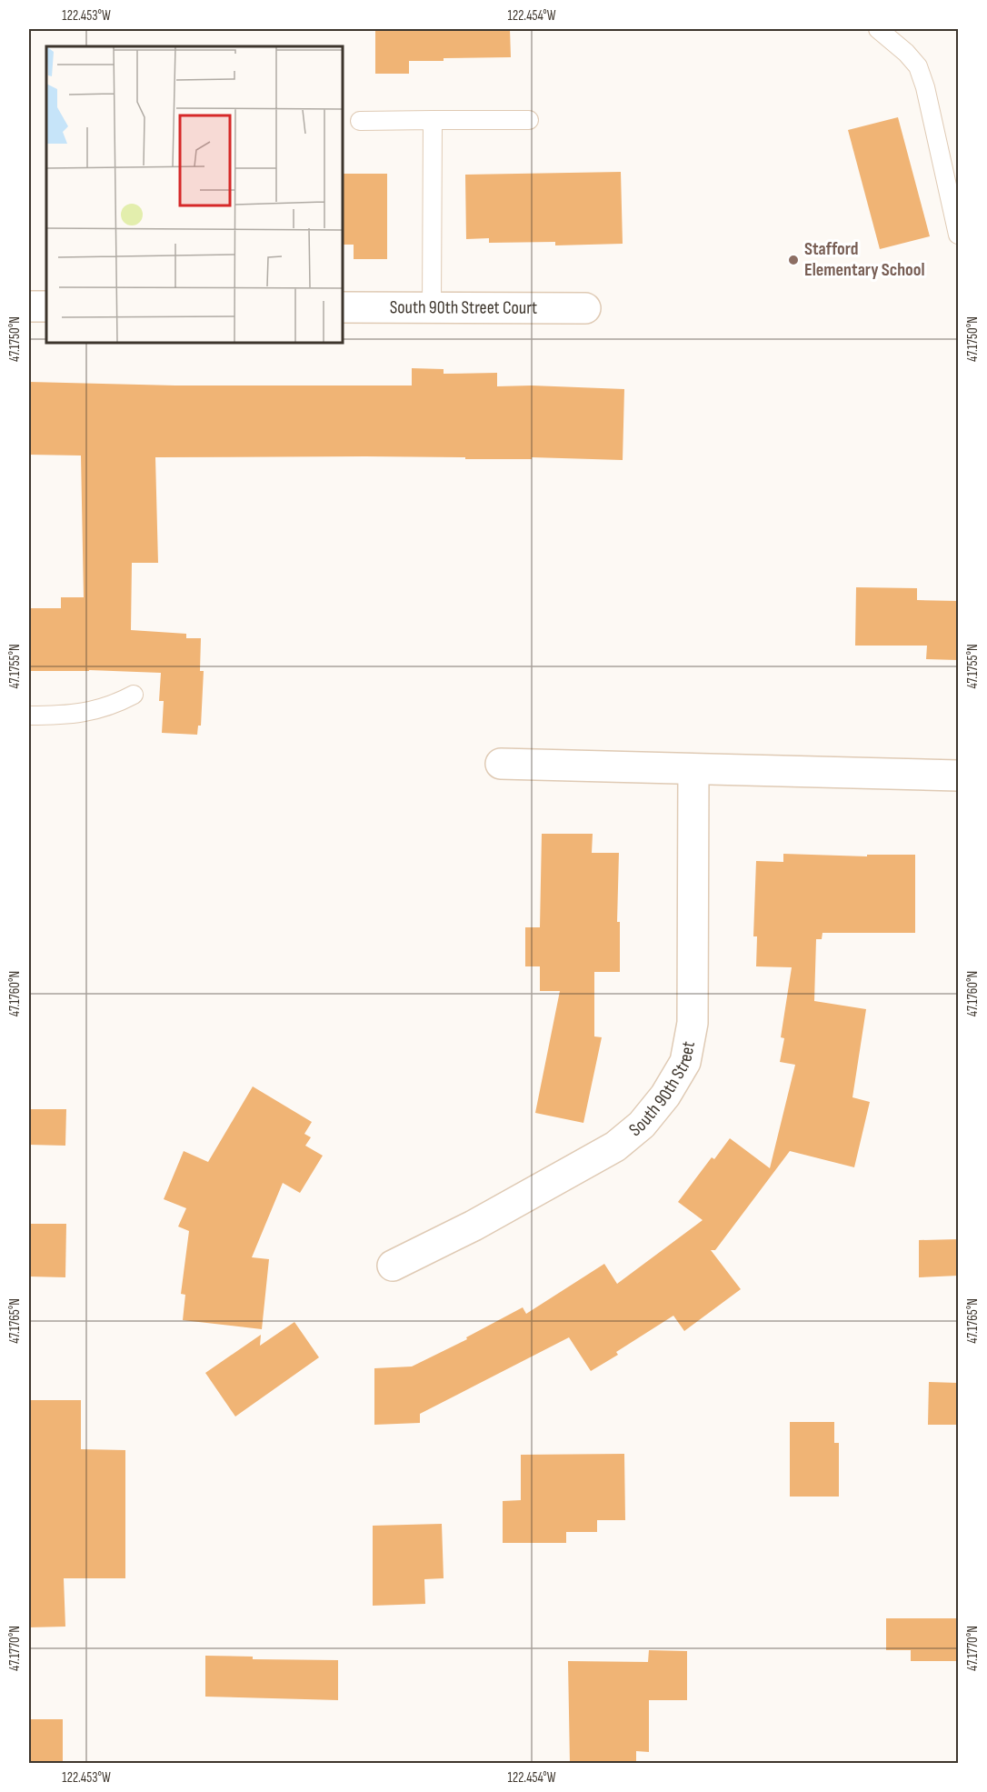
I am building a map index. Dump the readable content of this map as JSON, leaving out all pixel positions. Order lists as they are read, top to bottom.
{
  "streets": {
    "street": ["South 90th Street Court", "South 90th Street"]
  },
  "places": ["Stafford Elementary School"],
  "coordinates": [
    "122.453°W",
    "122.454°W",
    "47.1750°N",
    "47.1755°N",
    "47.1760°N",
    "47.1765°N",
    "47.1770°N"
  ]
}
